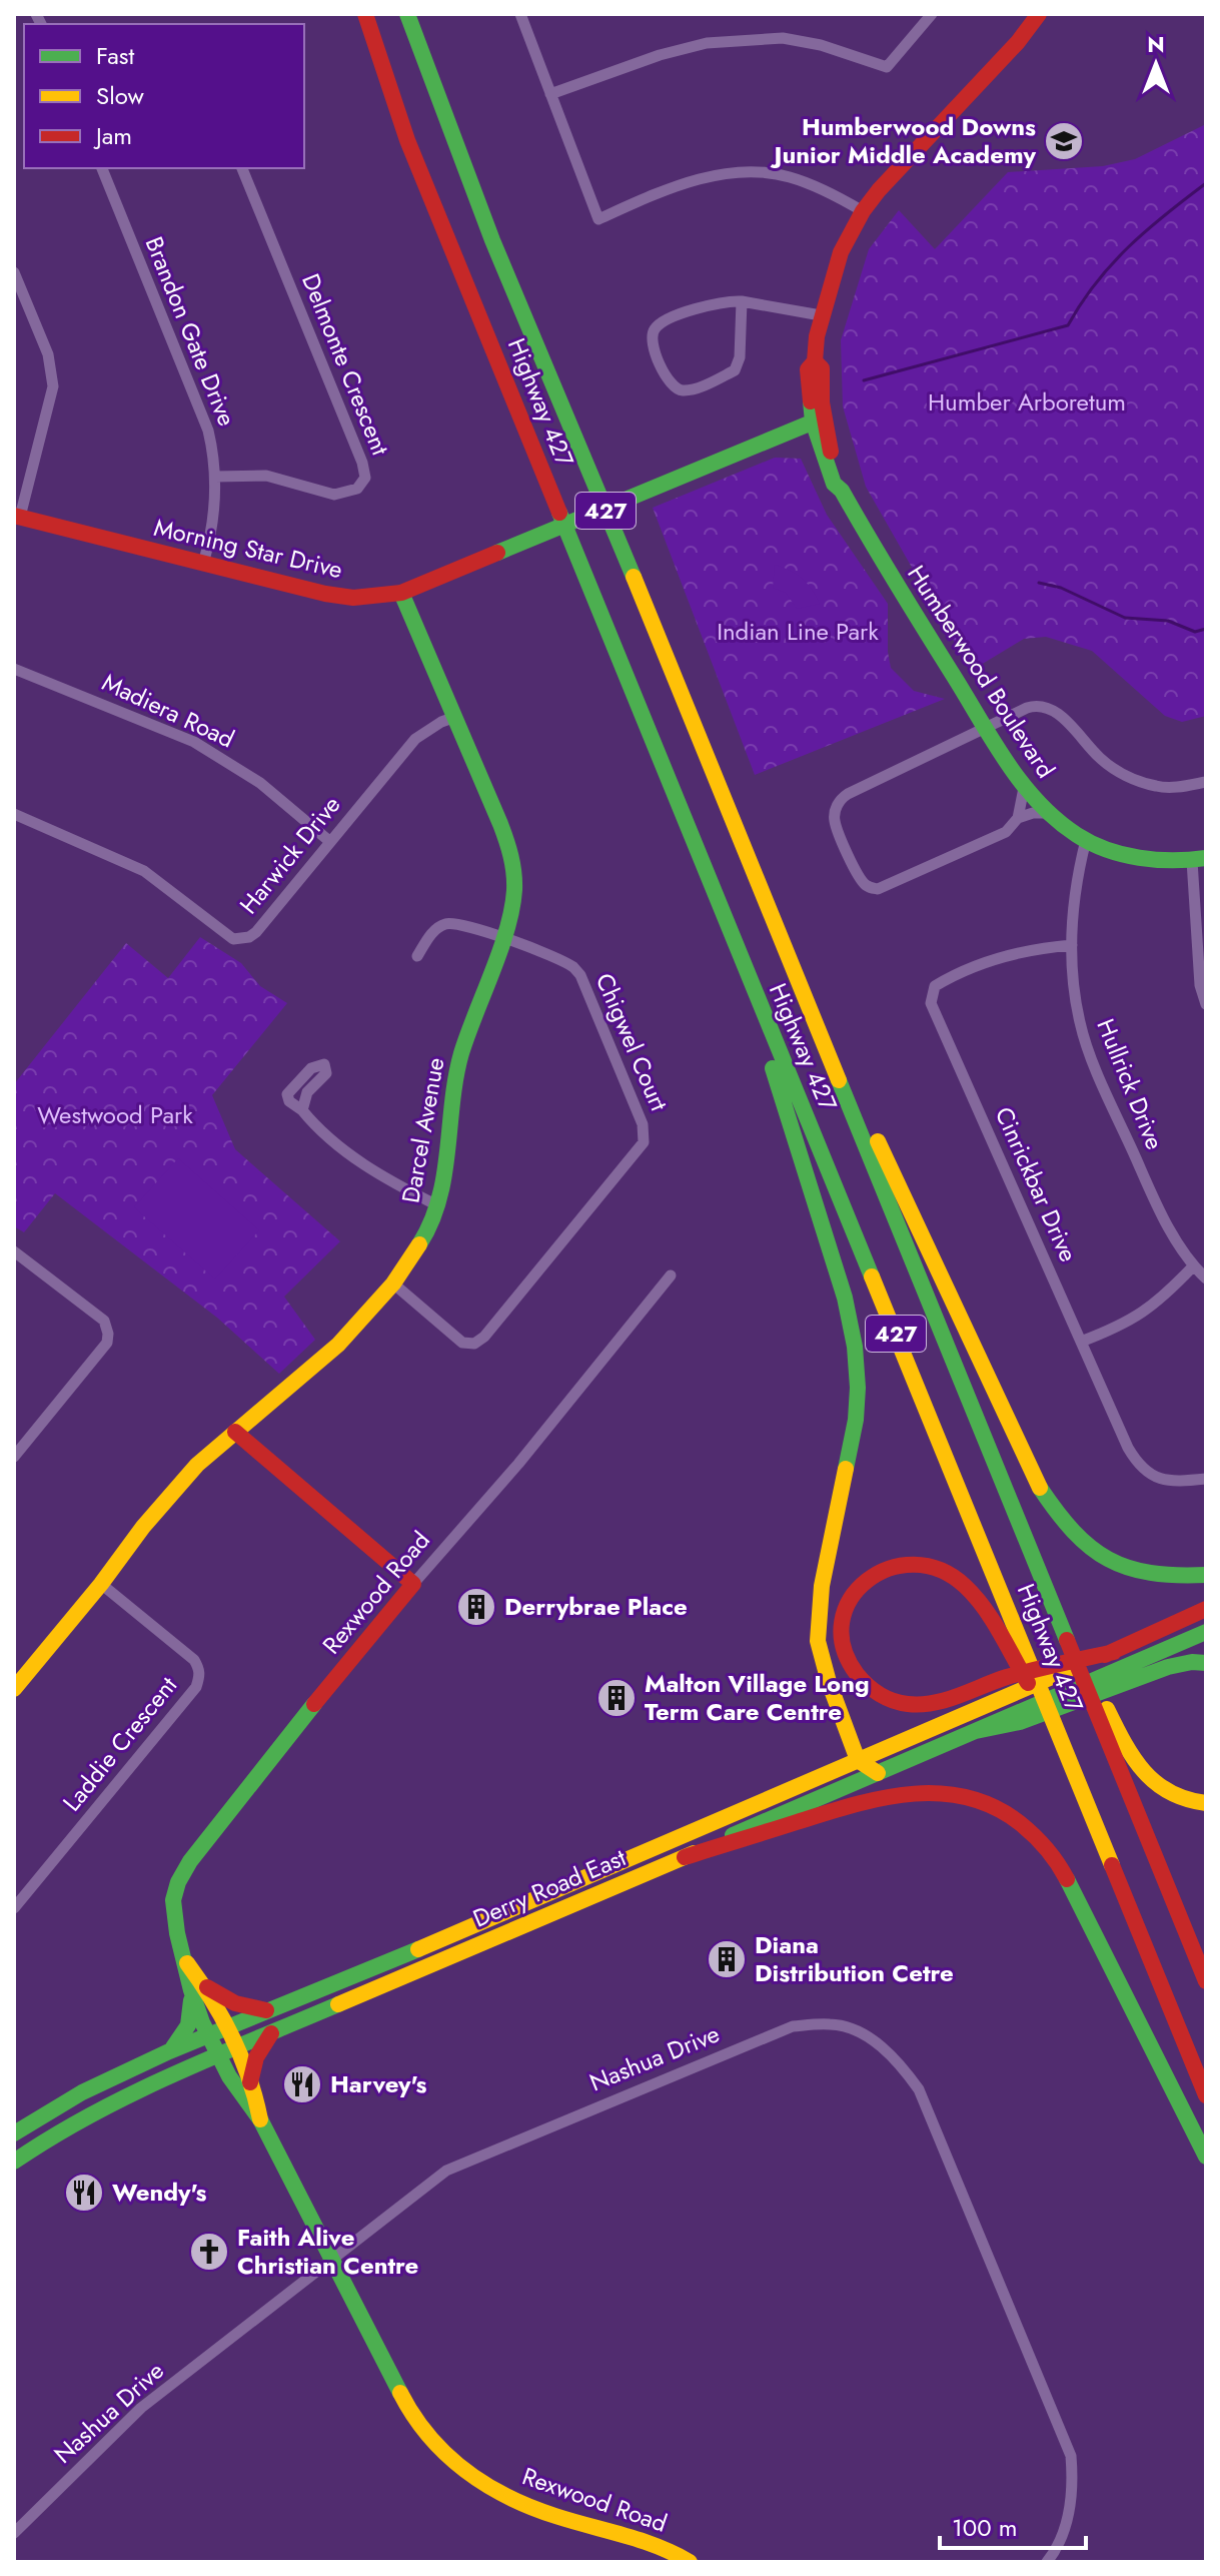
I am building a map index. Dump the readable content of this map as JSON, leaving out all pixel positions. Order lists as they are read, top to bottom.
{
  "streets": {
    "main road": [
      "Highway 427",
      "427",
      "Morning Star Drive",
      "Humberwood Boulevard",
      "Darcel Avenue",
      "Rexwood Road",
      "Derry Road East"
    ],
    "street": [
      "Brandon Gate Drive",
      "Delmonte Crescent",
      "Madiera Road",
      "Harwick Drive",
      "Chigwel Court",
      "Hullrick Drive",
      "Cinrickbar Drive",
      "Laddie Crescent",
      "Nashua Drive"
    ]
  },
  "crossings": [
    ["Brandon Gate Drive", "Delmonte Crescent"],
    ["Brandon Gate Drive", "Morning Star Drive"],
    ["Morning Star Drive", "Humberwood Boulevard"],
    ["Morning Star Drive", "Darcel Avenue"],
    ["Humberwood Boulevard", "Hullrick Drive"],
    ["Madiera Road", "Harwick Drive"],
    ["Harwick Drive", "Darcel Avenue"],
    ["Chigwel Court", "Darcel Avenue"],
    ["Hullrick Drive", "Cinrickbar Drive"],
    ["Darcel Avenue", "Laddie Crescent"],
    ["Rexwood Road", "Derry Road East"],
    ["Rexwood Road", "Nashua Drive"]
  ],
  "parks": ["Humber Arboretum", "Indian Line Park", "Westwood Park"],
  "places": {
    "school or university": ["Humberwood Downs Junior Middle Academy"],
    "building": ["Derrybrae Place", "Malton Village Long Term Care Centre", "Diana Distribution Cetre"],
    "restaurant": ["Harvey's", "Wendy's"],
    "church": ["Faith Alive Christian Centre"]
  },
  "legend": ["Fast", "Slow", "Jam"],
  "scale_bar": "100 m",
  "north": "top"
}
